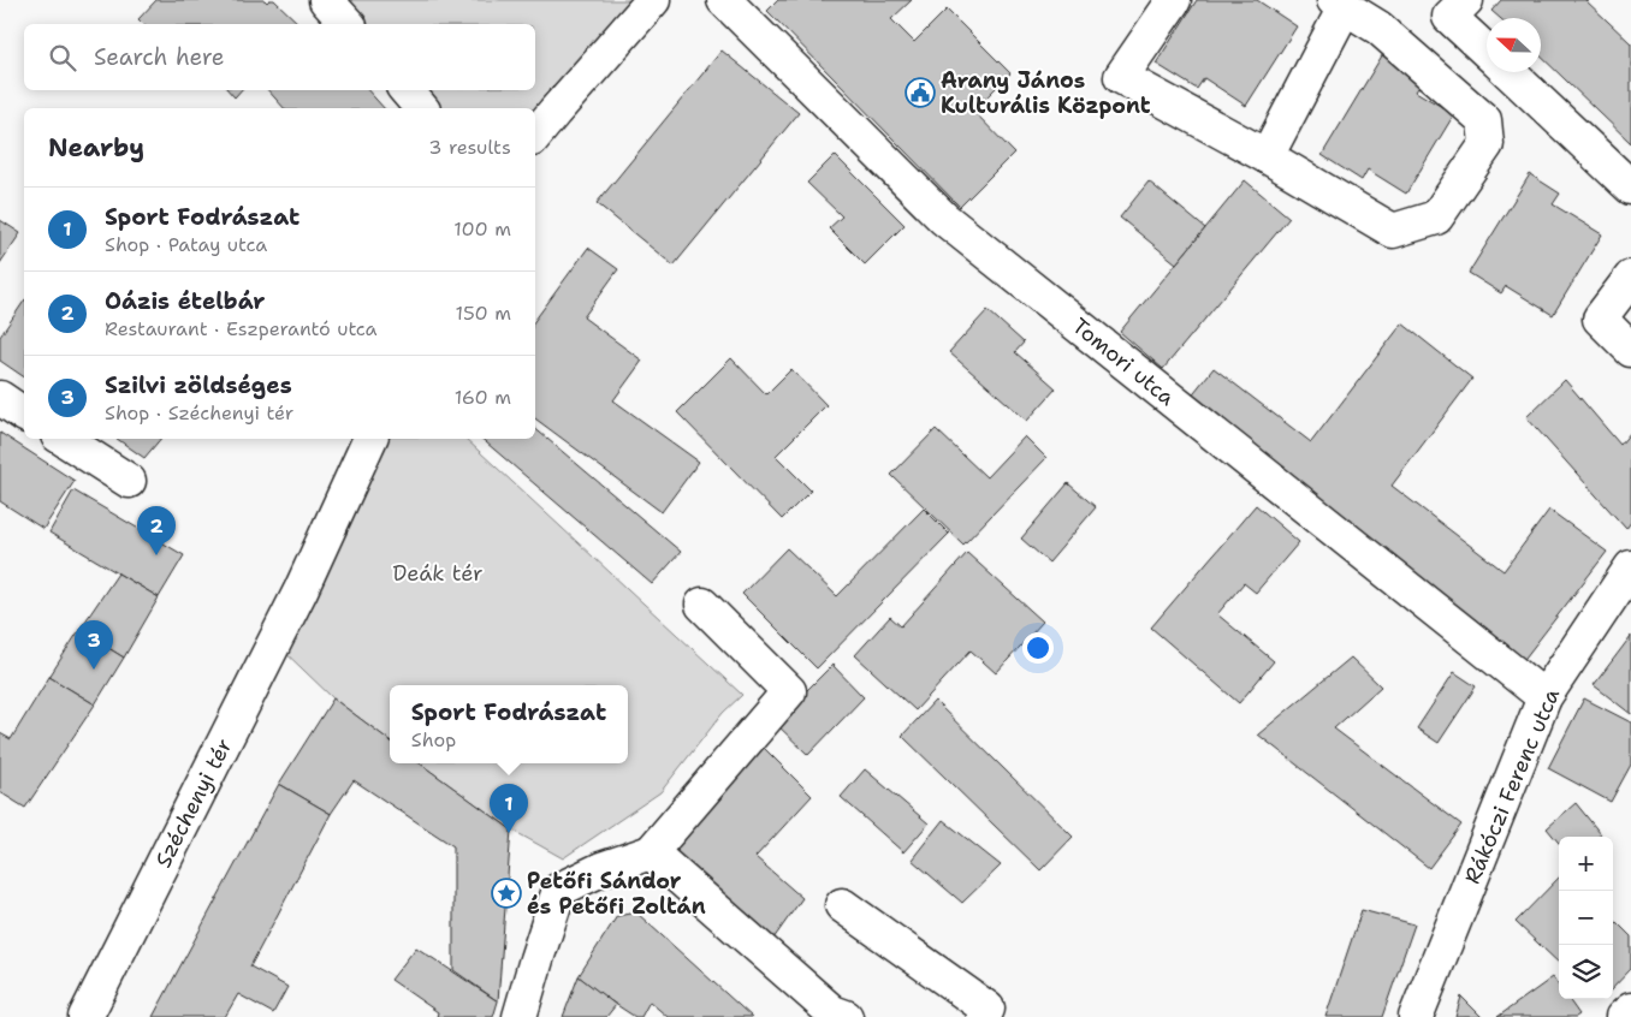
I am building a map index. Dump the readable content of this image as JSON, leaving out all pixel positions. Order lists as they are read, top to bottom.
{
  "streets": {
    "street": ["Tomori utca", "Rákóczi Ferenc utca", "Széchenyi tér"]
  },
  "crossings": [
    ["Tomori utca", "Rákóczi Ferenc utca"]
  ],
  "parks": ["Deák tér"],
  "places": {
    "public building": ["Arany János Kulturális Központ"],
    "place": ["Petőfi Sándor és Petőfi Zoltán"]
  },
  "north": "left",
  "page": {
    "search": "Search here",
    "heading": ["Nearby", "3 results"],
    "list": [
      {
        "mark": "1",
        "name": "Sport Fodrászat",
        "note": "Shop · Patay utca",
        "value": "100 m"
      },
      {
        "mark": "2",
        "name": "Oázis ételbár",
        "note": "Restaurant · Eszperantó utca",
        "value": "150 m"
      },
      {
        "mark": "3",
        "name": "Szilvi zöldséges",
        "note": "Shop · Széchenyi tér",
        "value": "160 m"
      }
    ],
    "pins": ["2", "3", "1"],
    "popup": ["Sport Fodrászat", "Shop"],
    "map_buttons": ["+", "−"]
  }
}
